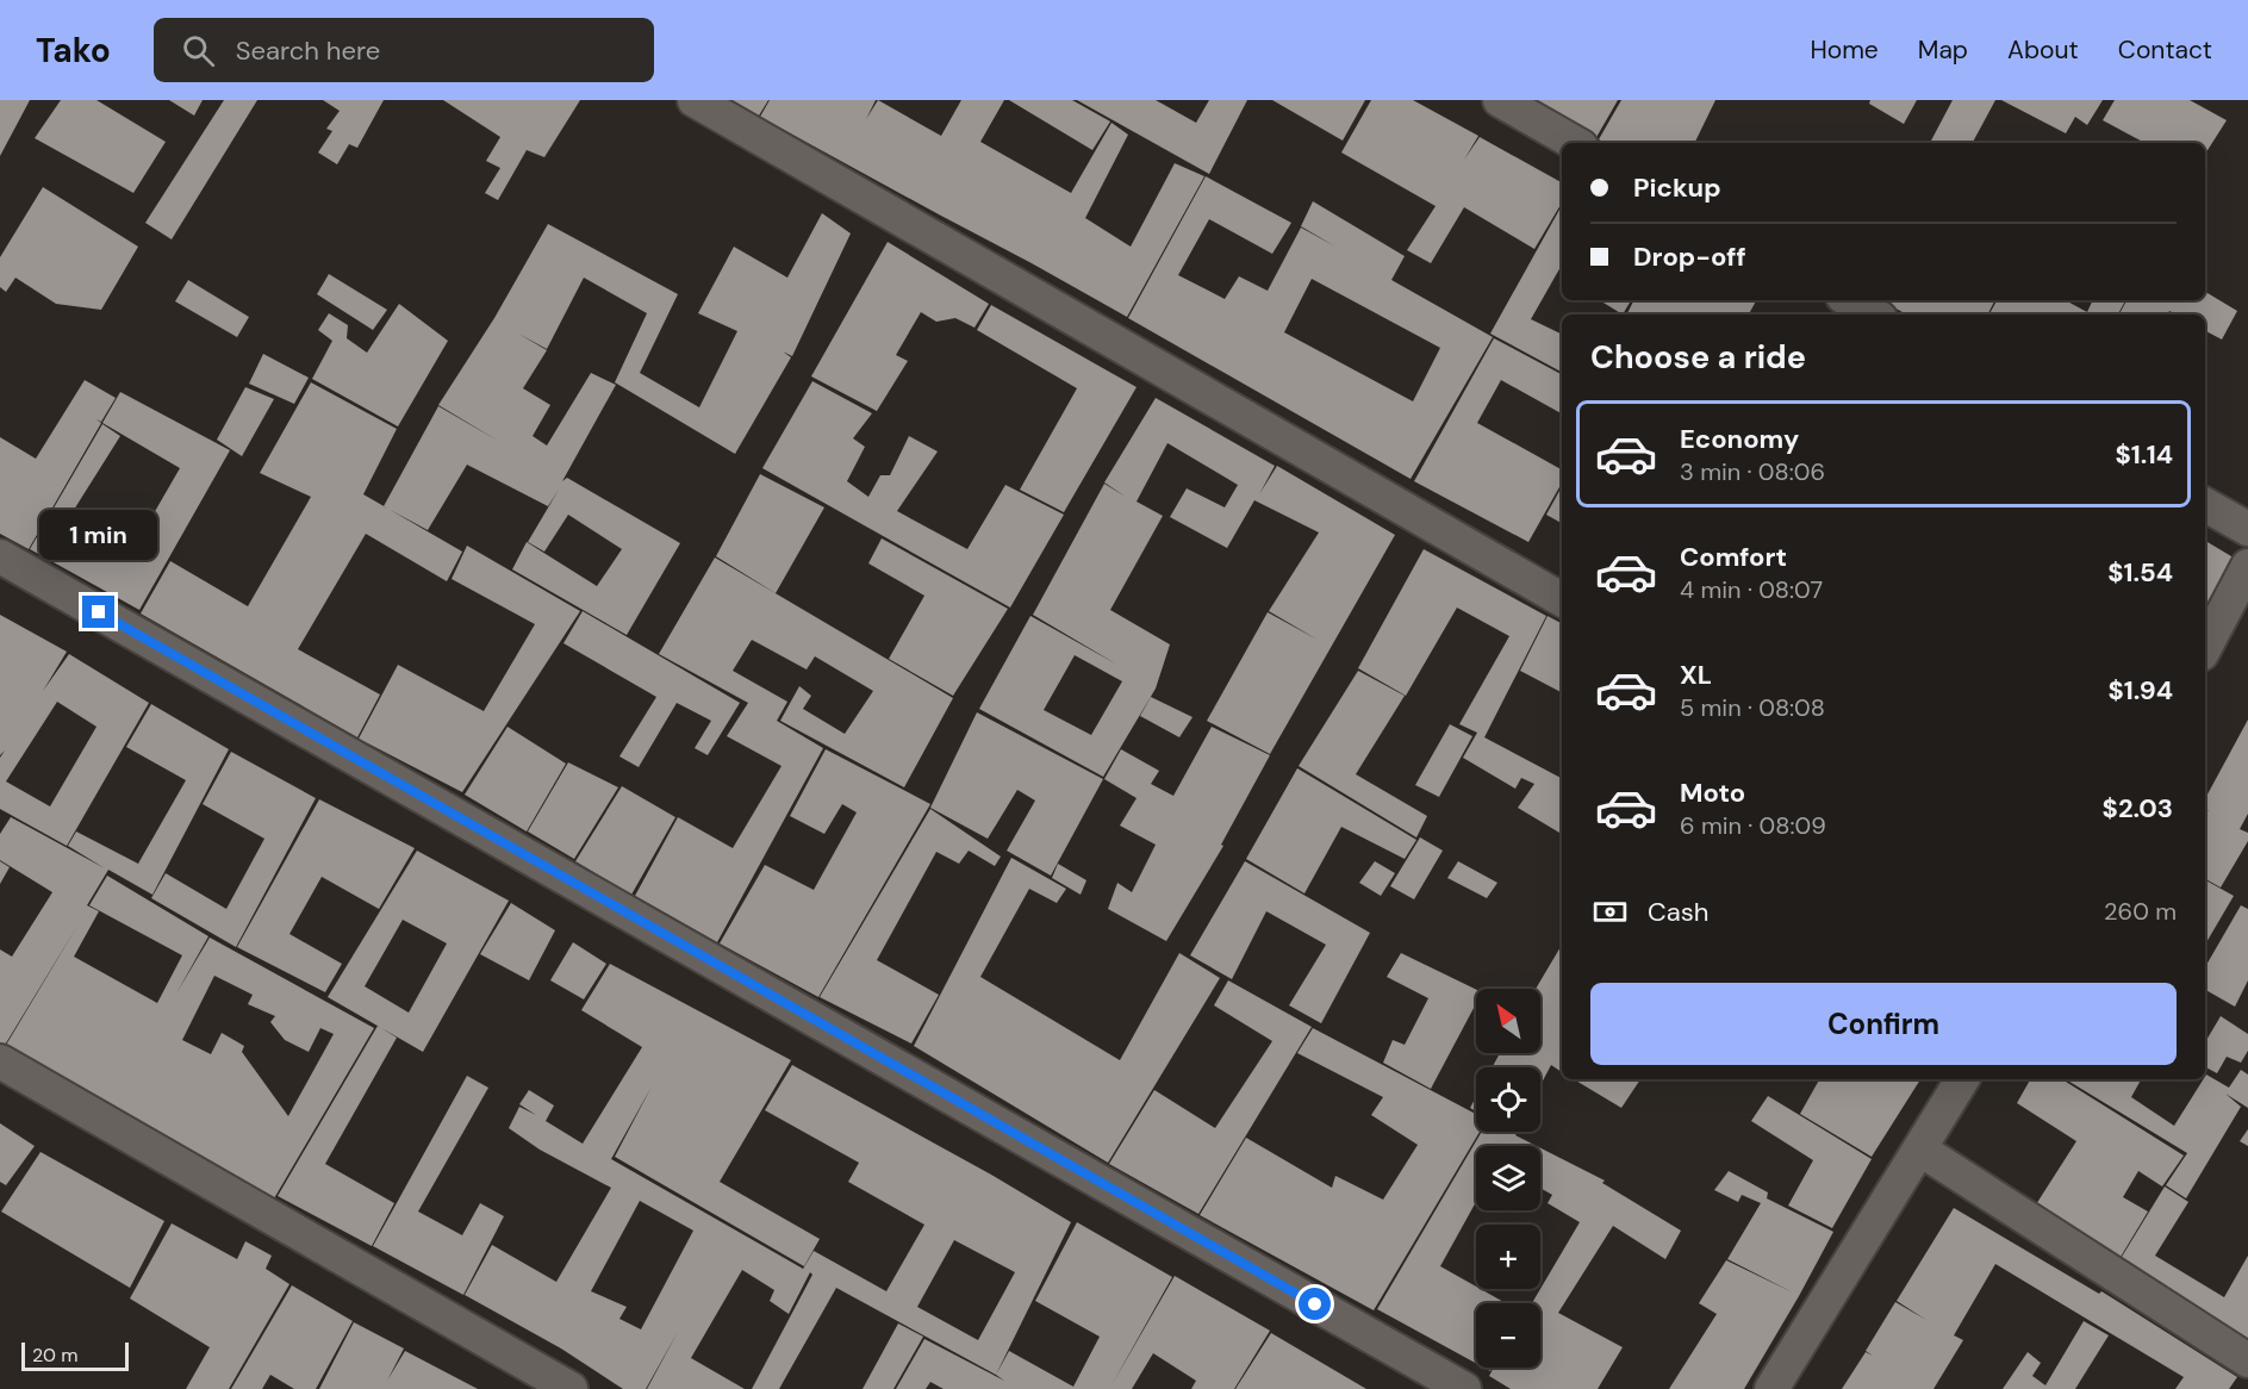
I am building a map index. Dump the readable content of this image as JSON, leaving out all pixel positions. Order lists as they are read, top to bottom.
{
  "scale_bar": "20 m",
  "north": "top left",
  "page": {
    "header": "Tako",
    "search": "Search here",
    "nav": [
      "Home",
      "Map",
      "About",
      "Contact"
    ],
    "banner": ["Pickup", "Drop-off"],
    "heading": "Choose a ride",
    "list": [
      {
        "name": "Economy",
        "note": "3 min · 08:06",
        "value": "$1.14"
      },
      {
        "name": "Comfort",
        "note": "4 min · 08:07",
        "value": "$1.54"
      },
      {
        "name": "XL",
        "note": "5 min · 08:08",
        "value": "$1.94"
      },
      {
        "name": "Moto",
        "note": "6 min · 08:09",
        "value": "$2.03"
      }
    ],
    "bubble": "1 min",
    "pay": ["Cash", "260 m"],
    "buttons": "Confirm",
    "map_buttons": ["+", "−"],
    "scale": "20 m"
  }
}
